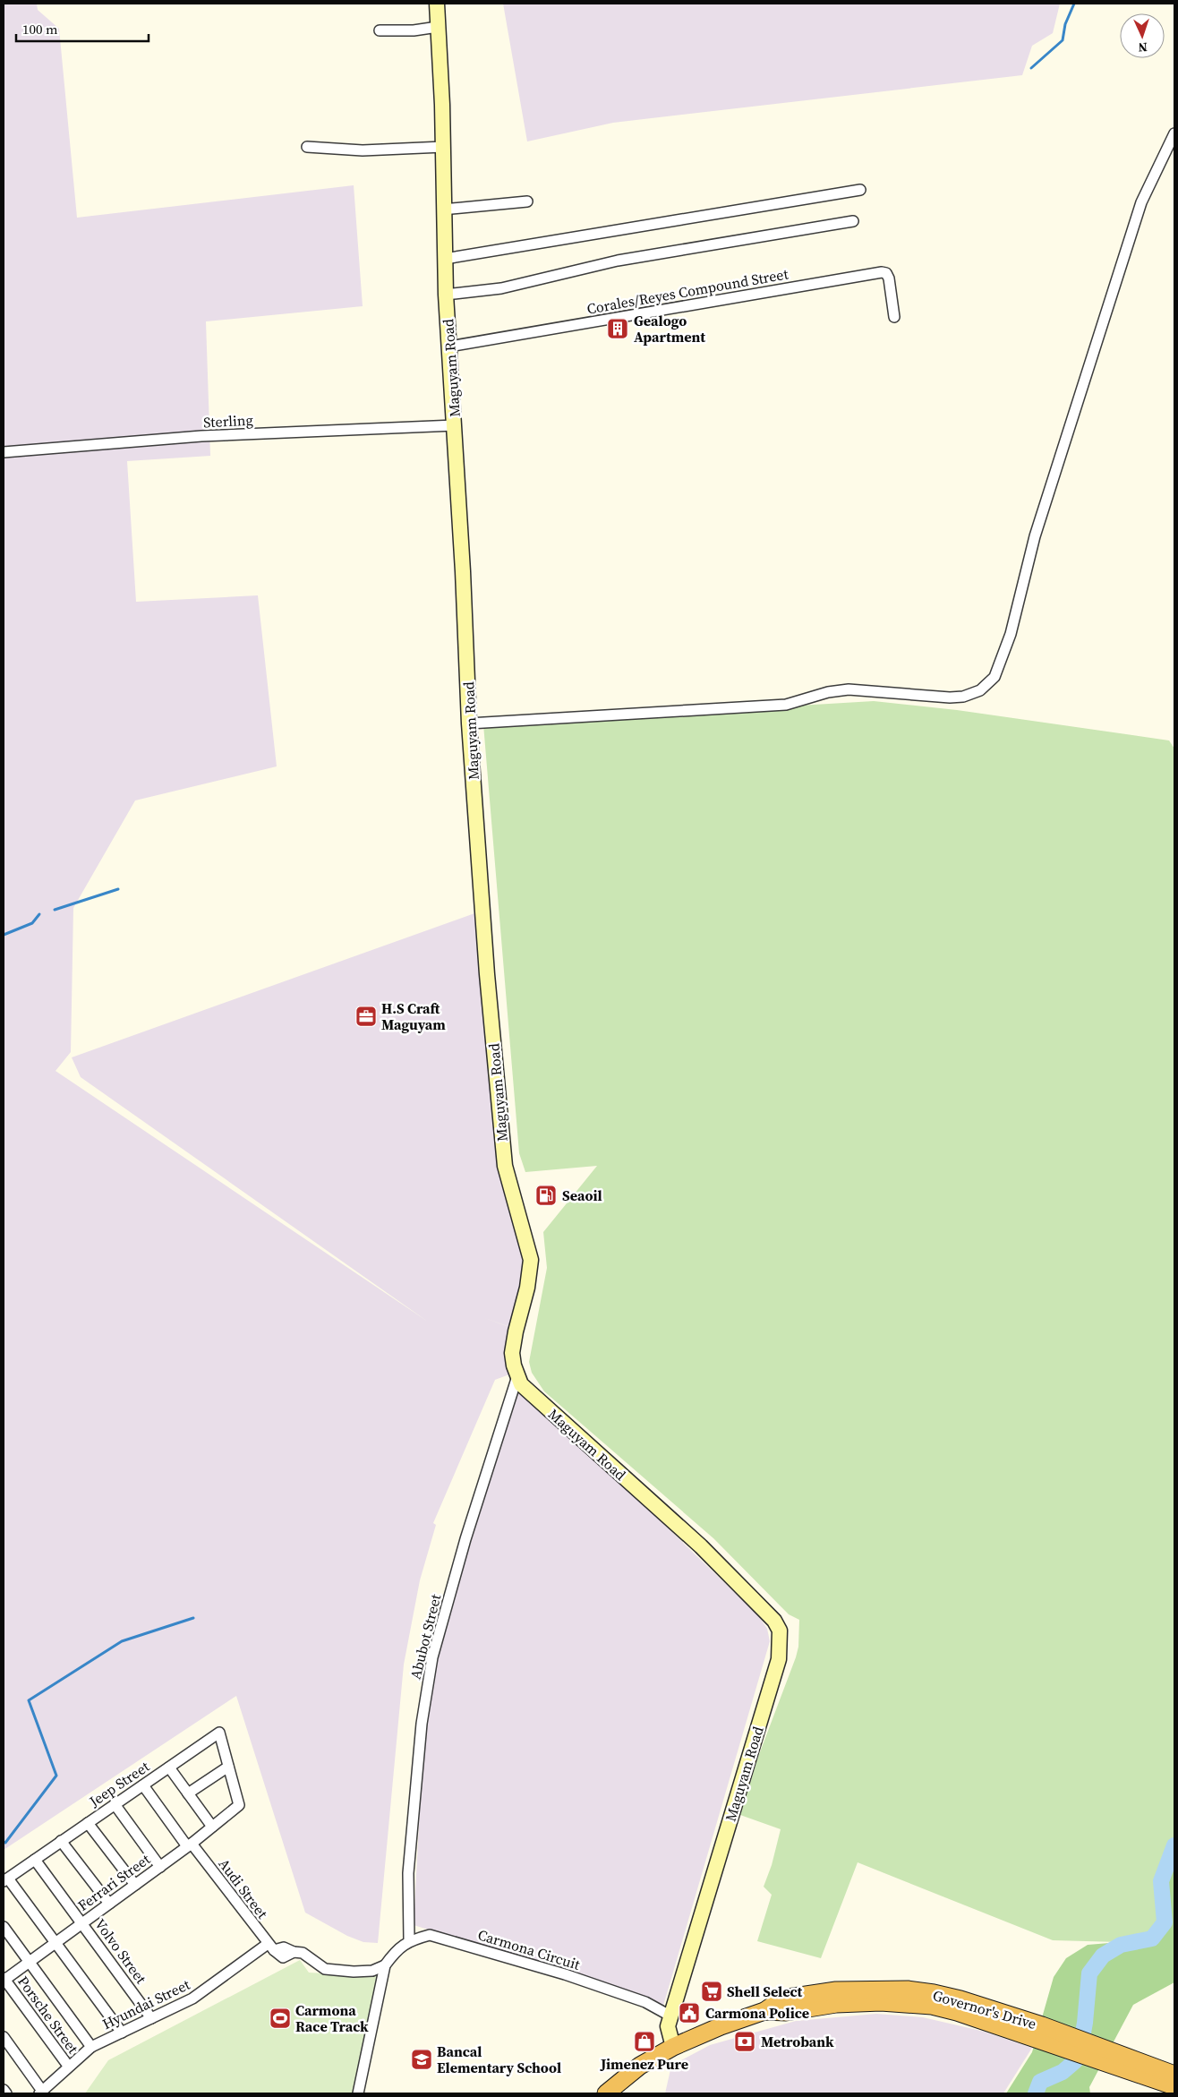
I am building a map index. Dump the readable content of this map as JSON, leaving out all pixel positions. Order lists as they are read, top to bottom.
{
  "streets": {
    "highway": ["Governor's Drive"],
    "main road": ["Maguyam Road"],
    "street": [
      "Corales/Reyes Compound Street",
      "Sterling",
      "Abubot Street",
      "Jeep Street",
      "Ferrari Street",
      "Audi Street",
      "Carmona Circuit",
      "Volvo Street",
      "Hyundai Street",
      "Porsche Street"
    ]
  },
  "crossings": [
    ["Corales/Reyes Compound Street", "Maguyam Road"],
    ["Maguyam Road", "Sterling"],
    ["Maguyam Road", "Abubot Street"],
    ["Maguyam Road", "Carmona Circuit"],
    ["Maguyam Road", "Governor's Drive"],
    ["Abubot Street", "Carmona Circuit"],
    ["Jeep Street", "Ferrari Street"],
    ["Jeep Street", "Audi Street"],
    ["Jeep Street", "Volvo Street"],
    ["Ferrari Street", "Audi Street"],
    ["Ferrari Street", "Volvo Street"],
    ["Ferrari Street", "Porsche Street"],
    ["Audi Street", "Hyundai Street"],
    ["Volvo Street", "Hyundai Street"],
    ["Hyundai Street", "Porsche Street"]
  ],
  "places": {
    "building": ["Gealogo Apartment"],
    "office": ["H.S Craft Maguyam"],
    "fuel station": ["Seaoil"],
    "supermarket": ["Shell Select"],
    "public building": ["Carmona Police"],
    "sports": ["Carmona Race Track"],
    "shop": ["Jimenez Pure"],
    "bank": ["Metrobank"],
    "school or university": ["Bancal Elementary School"]
  },
  "scale_bar": "100 m",
  "north": "bottom"
}
